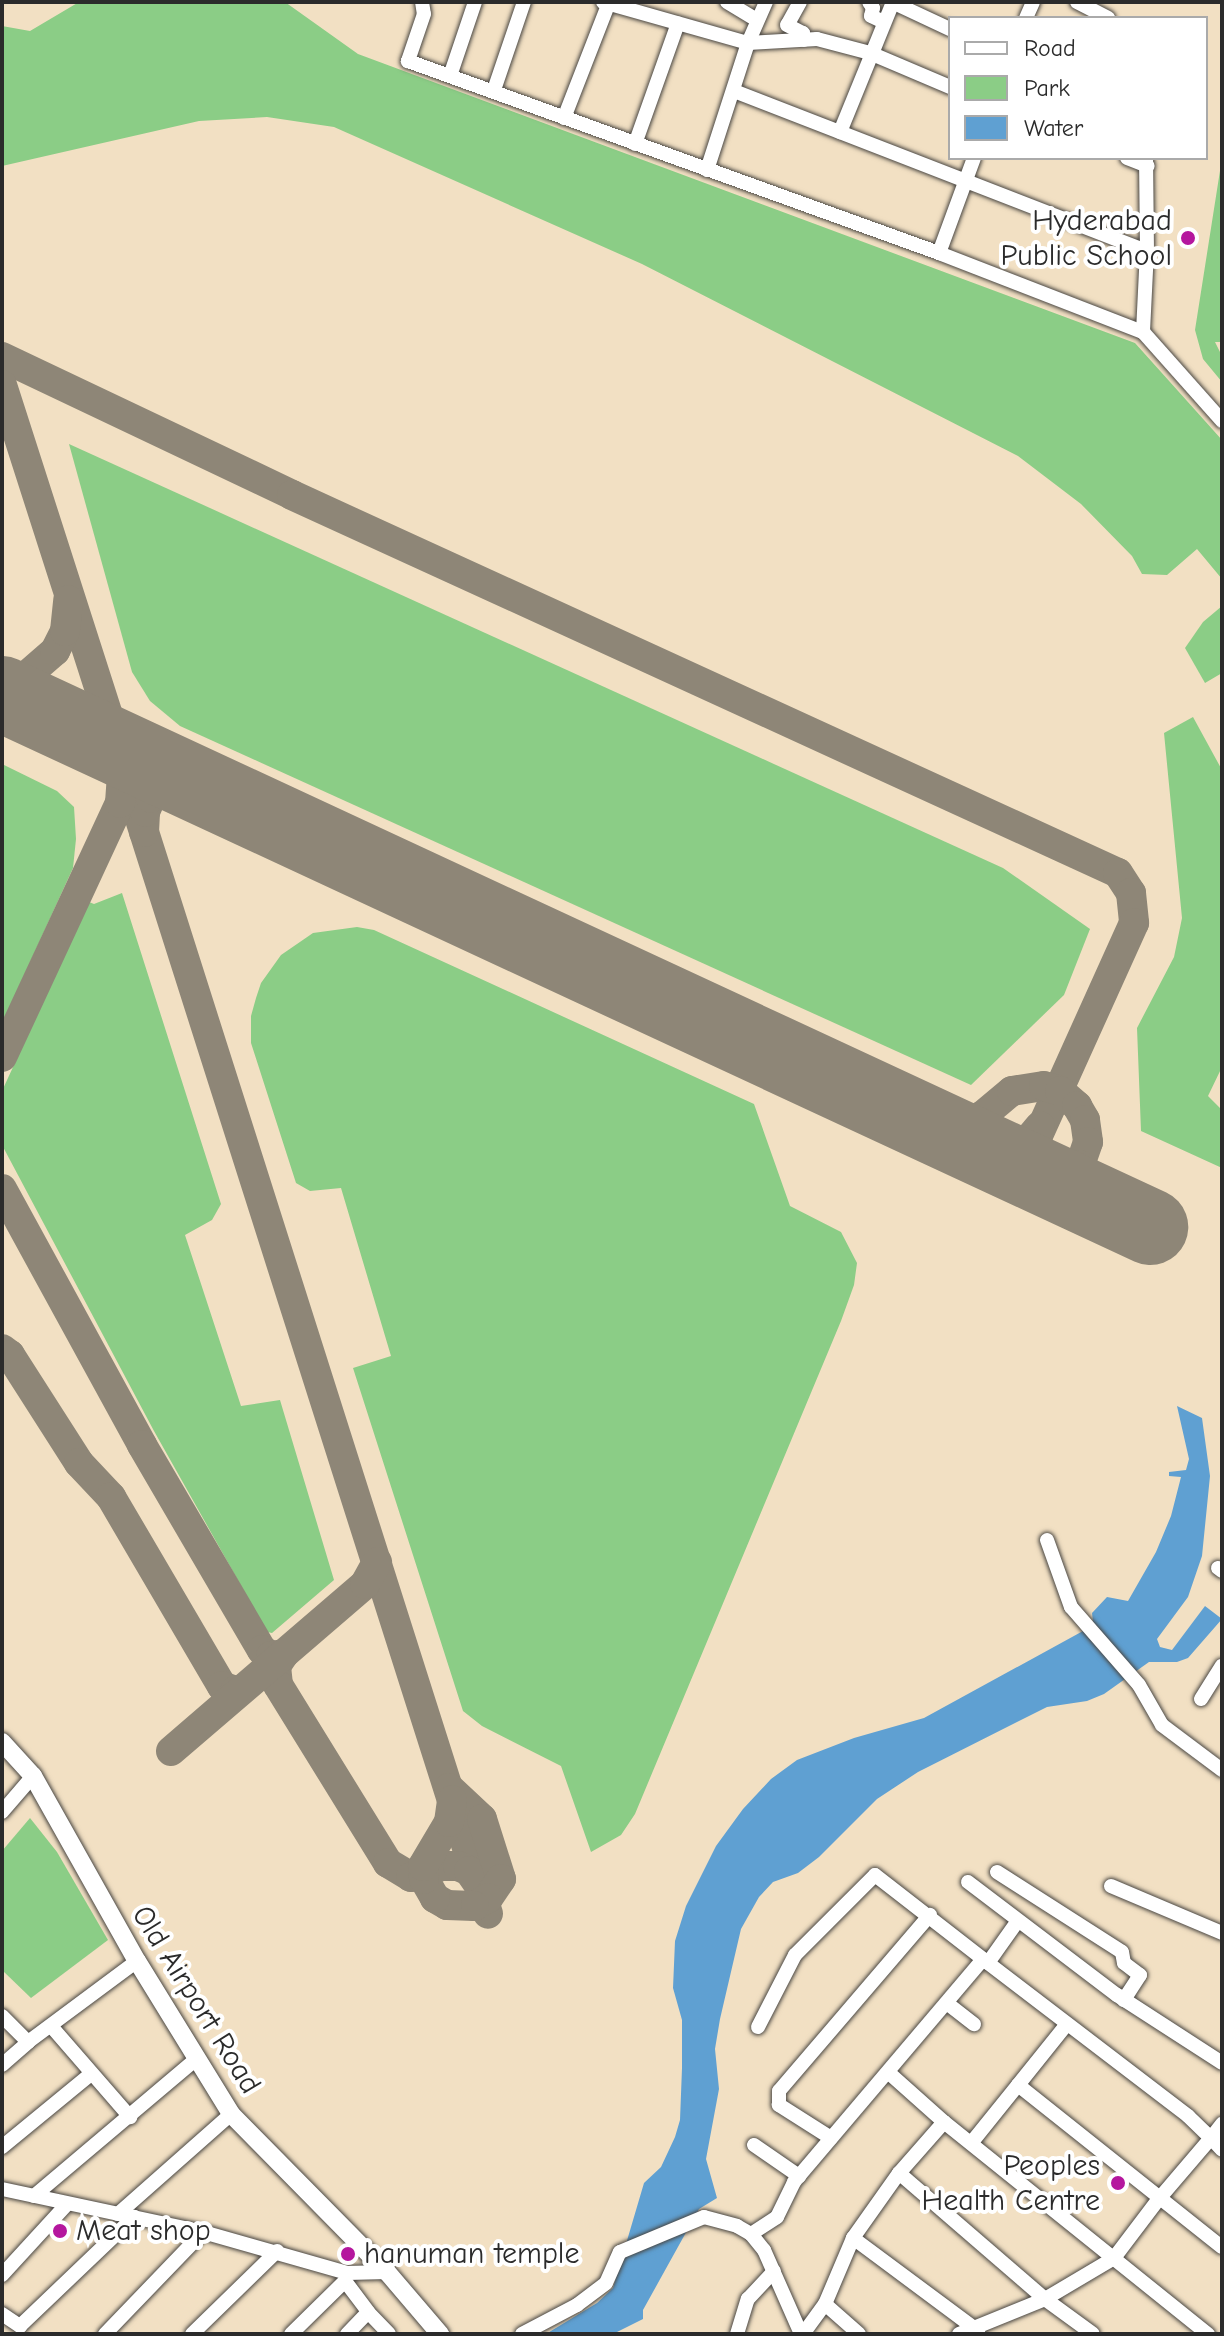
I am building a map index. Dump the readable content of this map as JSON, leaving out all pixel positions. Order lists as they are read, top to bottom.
{
  "streets": {
    "main road": ["Old Airport Road"]
  },
  "places": [
    "Hyderabad Public School",
    "Peoples Health Centre",
    "Meat shop",
    "hanuman temple"
  ],
  "legend": ["Road", "Park", "Water"]
}
